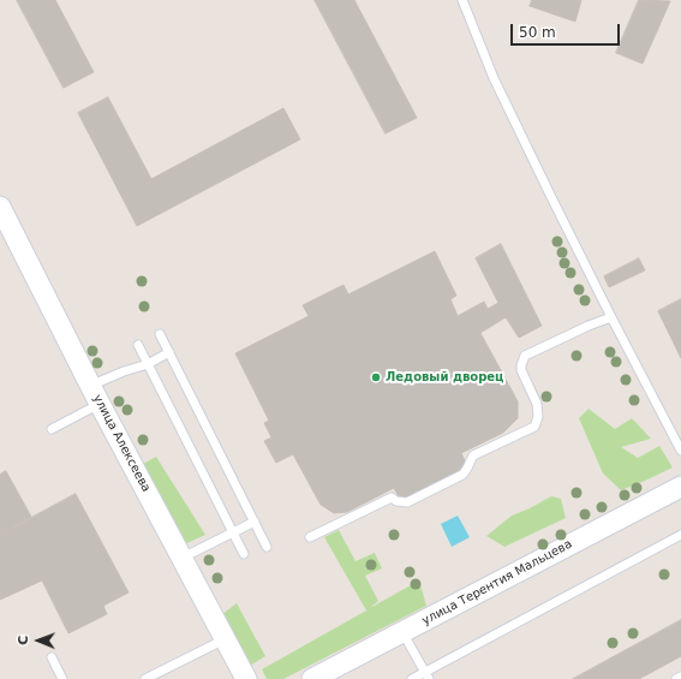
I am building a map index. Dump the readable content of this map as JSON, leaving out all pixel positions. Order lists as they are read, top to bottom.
{
  "streets": {
    "street": ["улица Алексеева", "улица Терентия Мальцева"]
  },
  "places": ["Ледовый дворец"],
  "scale_bar": "50 m",
  "north": "left"
}
